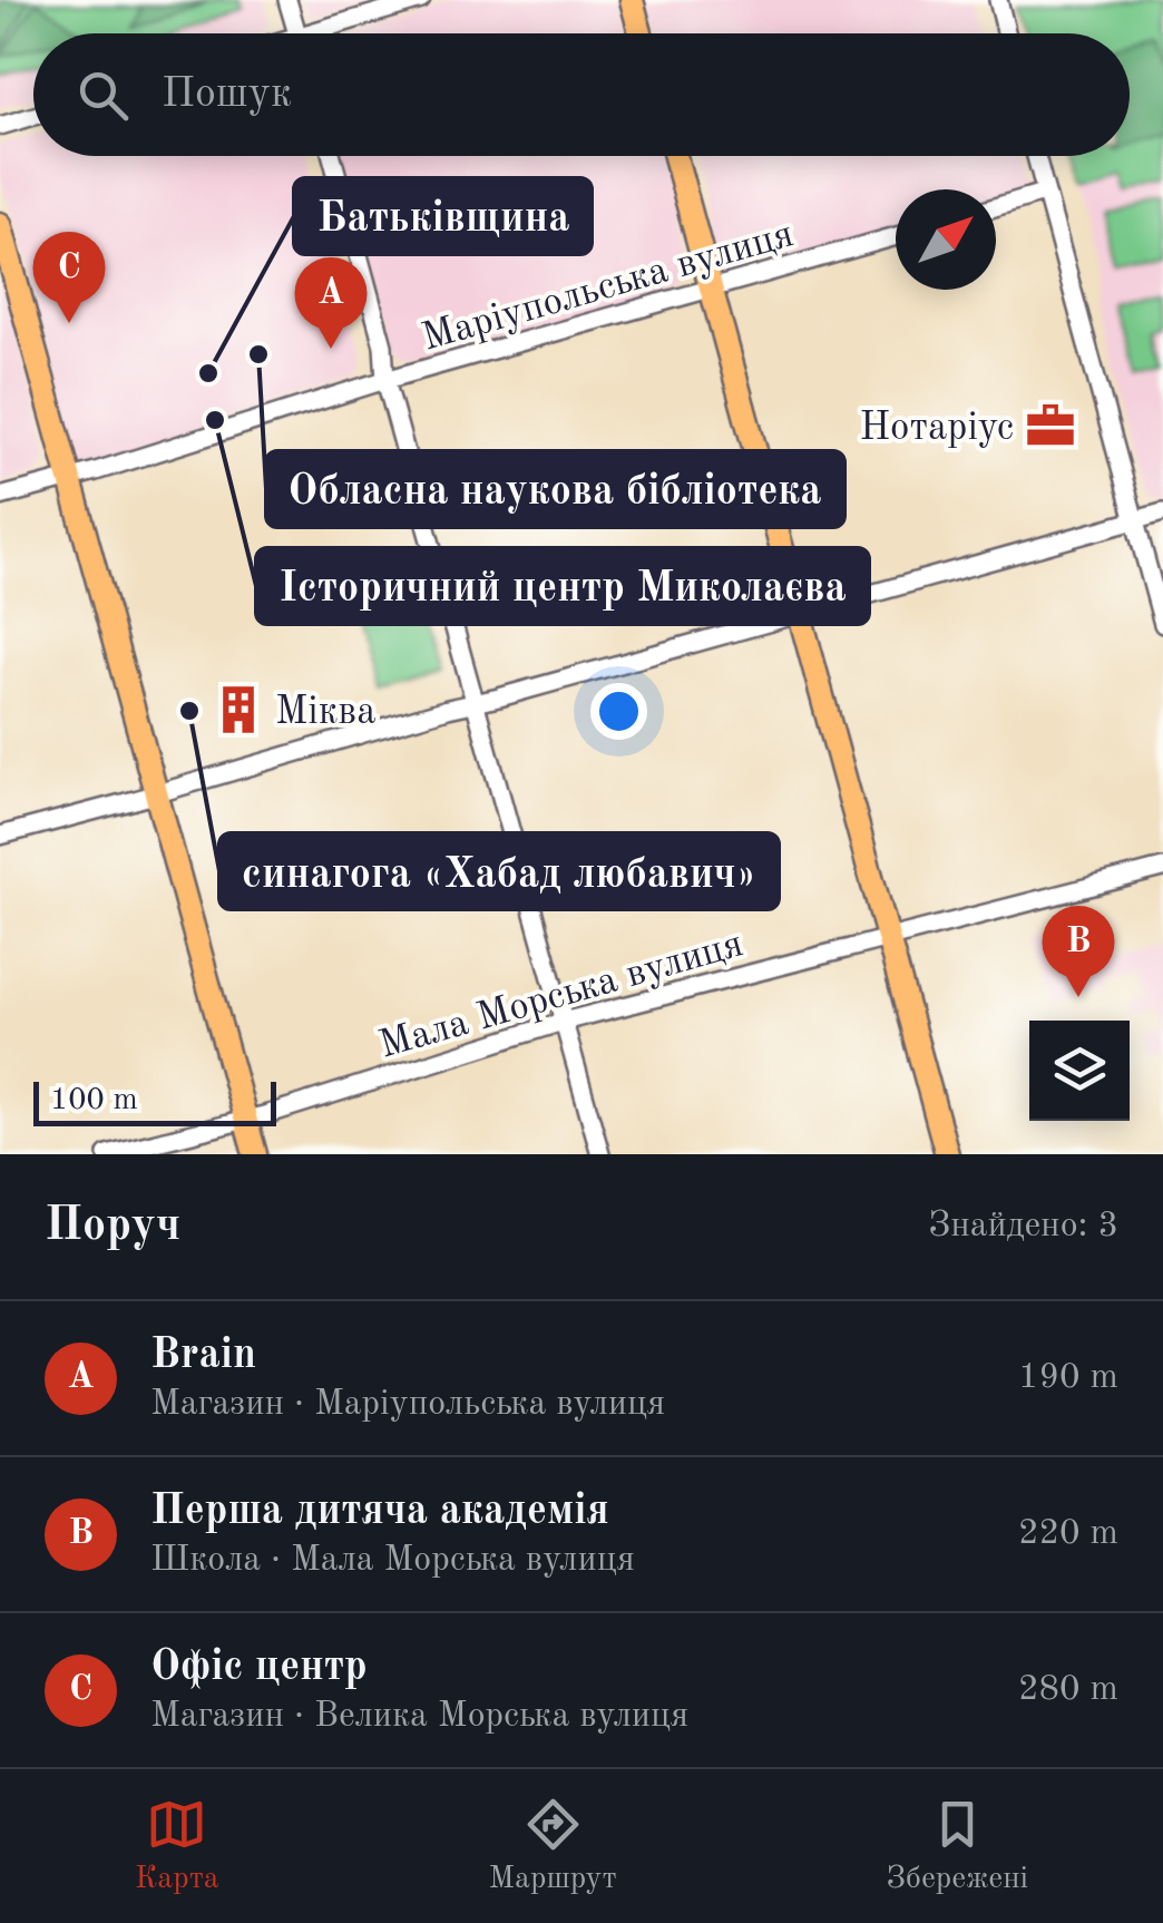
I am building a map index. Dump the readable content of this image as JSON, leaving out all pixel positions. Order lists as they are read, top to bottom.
{
  "streets": {
    "street": ["Маріупольська вулиця", "Мала Морська вулиця"]
  },
  "places": {
    "other": [
      "Обласна наукова бібліотека",
      "Батьківщина",
      "Історичний центр Миколаєва",
      "синагога «Хабад любавич»"
    ],
    "office": ["Нотаріус"],
    "building": ["Міква"]
  },
  "scale_bar": "100 m",
  "north": "top right",
  "page": {
    "search": "Пошук",
    "pins": ["C", "A", "B"],
    "scale": "100 m",
    "heading": ["Поруч", "Знайдено: 3"],
    "list": [
      {
        "mark": "A",
        "name": "Brain",
        "note": "Магазин · Маріупольська вулиця",
        "value": "190 m"
      },
      {
        "mark": "B",
        "name": "Перша дитяча академія",
        "note": "Школа · Мала Морська вулиця",
        "value": "220 m"
      },
      {
        "mark": "C",
        "name": "Офіс центр",
        "note": "Магазин · Велика Морська вулиця",
        "value": "280 m"
      }
    ],
    "nav": ["Карта", "Маршрут", "Збережені"]
  }
}
